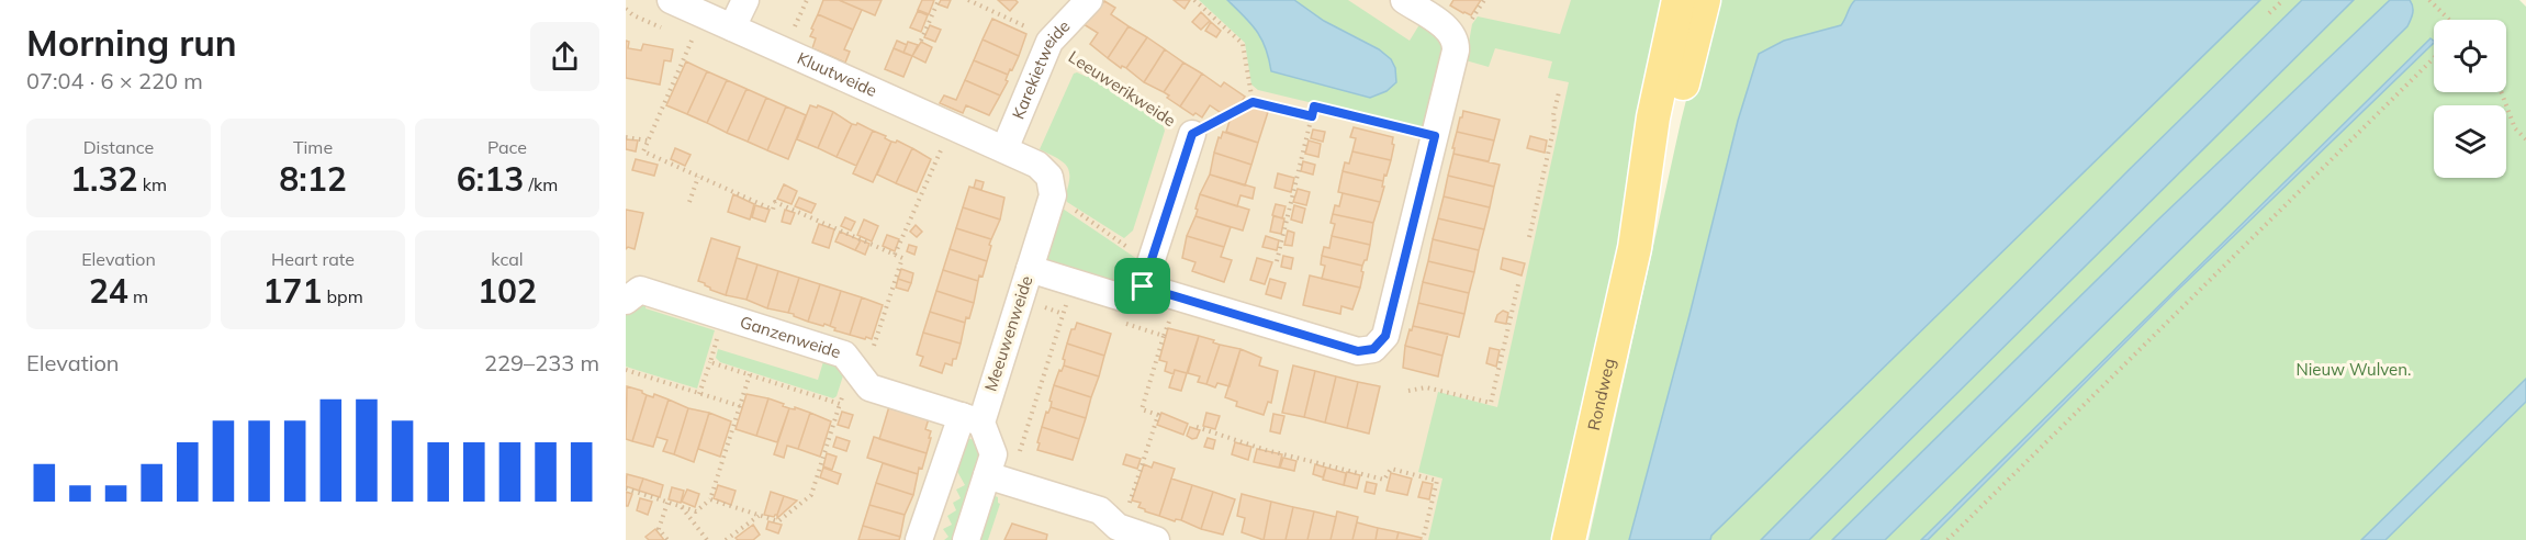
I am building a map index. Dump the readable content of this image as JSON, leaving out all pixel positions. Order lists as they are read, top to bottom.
{
  "streets": {
    "main road": ["Rondweg"],
    "street": [
      "Karekietweide",
      "Kluutweide",
      "Leeuwerikweide",
      "Meeuwenweide",
      "Ganzenweide"
    ]
  },
  "crossings": [
    ["Karekietweide", "Kluutweide"],
    ["Karekietweide", "Leeuwerikweide"],
    ["Karekietweide", "Meeuwenweide"],
    ["Kluutweide", "Meeuwenweide"],
    ["Meeuwenweide", "Ganzenweide"]
  ],
  "parks": ["Nieuw Wulven."],
  "page": {
    "heading": ["Morning run", "07:04 · 6 × 220 m"],
    "stats": [
      ["Distance", "1.32 km"],
      ["Time", "8:12"],
      ["Pace", "6:13 /km"],
      ["Elevation", "24 m"],
      ["Heart rate", "171 bpm"],
      ["kcal", "102"]
    ],
    "chart": ["Elevation", "229–233 m"]
  }
}
